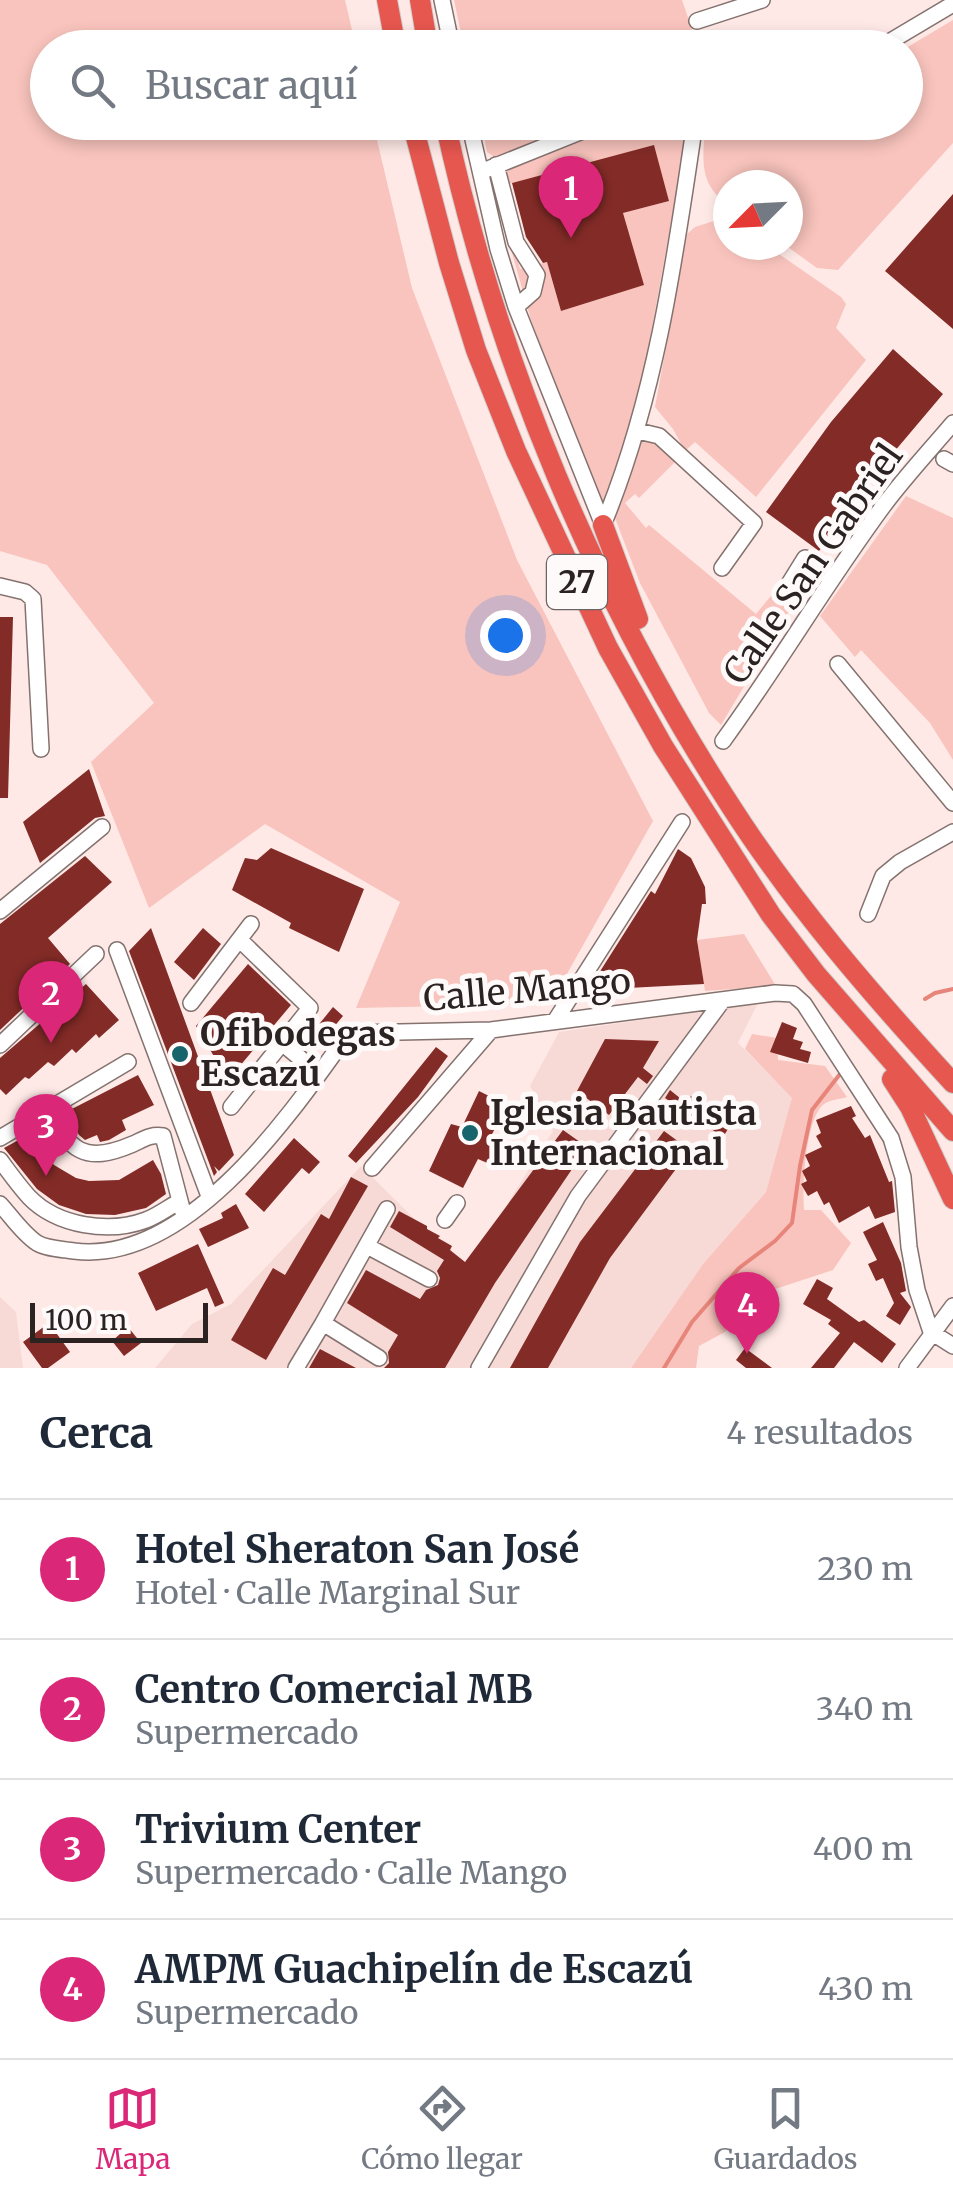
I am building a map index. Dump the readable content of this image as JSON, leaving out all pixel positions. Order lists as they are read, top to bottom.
{
  "streets": {
    "highway": ["27"],
    "street": ["Calle San Gabriel", "Calle Mango"]
  },
  "places": ["Ofibodegas Escazú", "Iglesia Bautista Internacional"],
  "scale_bar": "100 m",
  "north": "bottom left",
  "page": {
    "search": "Buscar aquí",
    "pins": [
      "1",
      "2",
      "3",
      "4"
    ],
    "scale": "100 m",
    "heading": ["Cerca", "4 resultados"],
    "list": [
      {
        "mark": "1",
        "name": "Hotel Sheraton San José",
        "note": "Hotel · Calle Marginal Sur",
        "value": "230 m"
      },
      {
        "mark": "2",
        "name": "Centro Comercial MB",
        "note": "Supermercado",
        "value": "340 m"
      },
      {
        "mark": "3",
        "name": "Trivium Center",
        "note": "Supermercado · Calle Mango",
        "value": "400 m"
      },
      {
        "mark": "4",
        "name": "AMPM Guachipelín de Escazú",
        "note": "Supermercado",
        "value": "430 m"
      }
    ],
    "nav": ["Mapa", "Cómo llegar", "Guardados"]
  }
}
